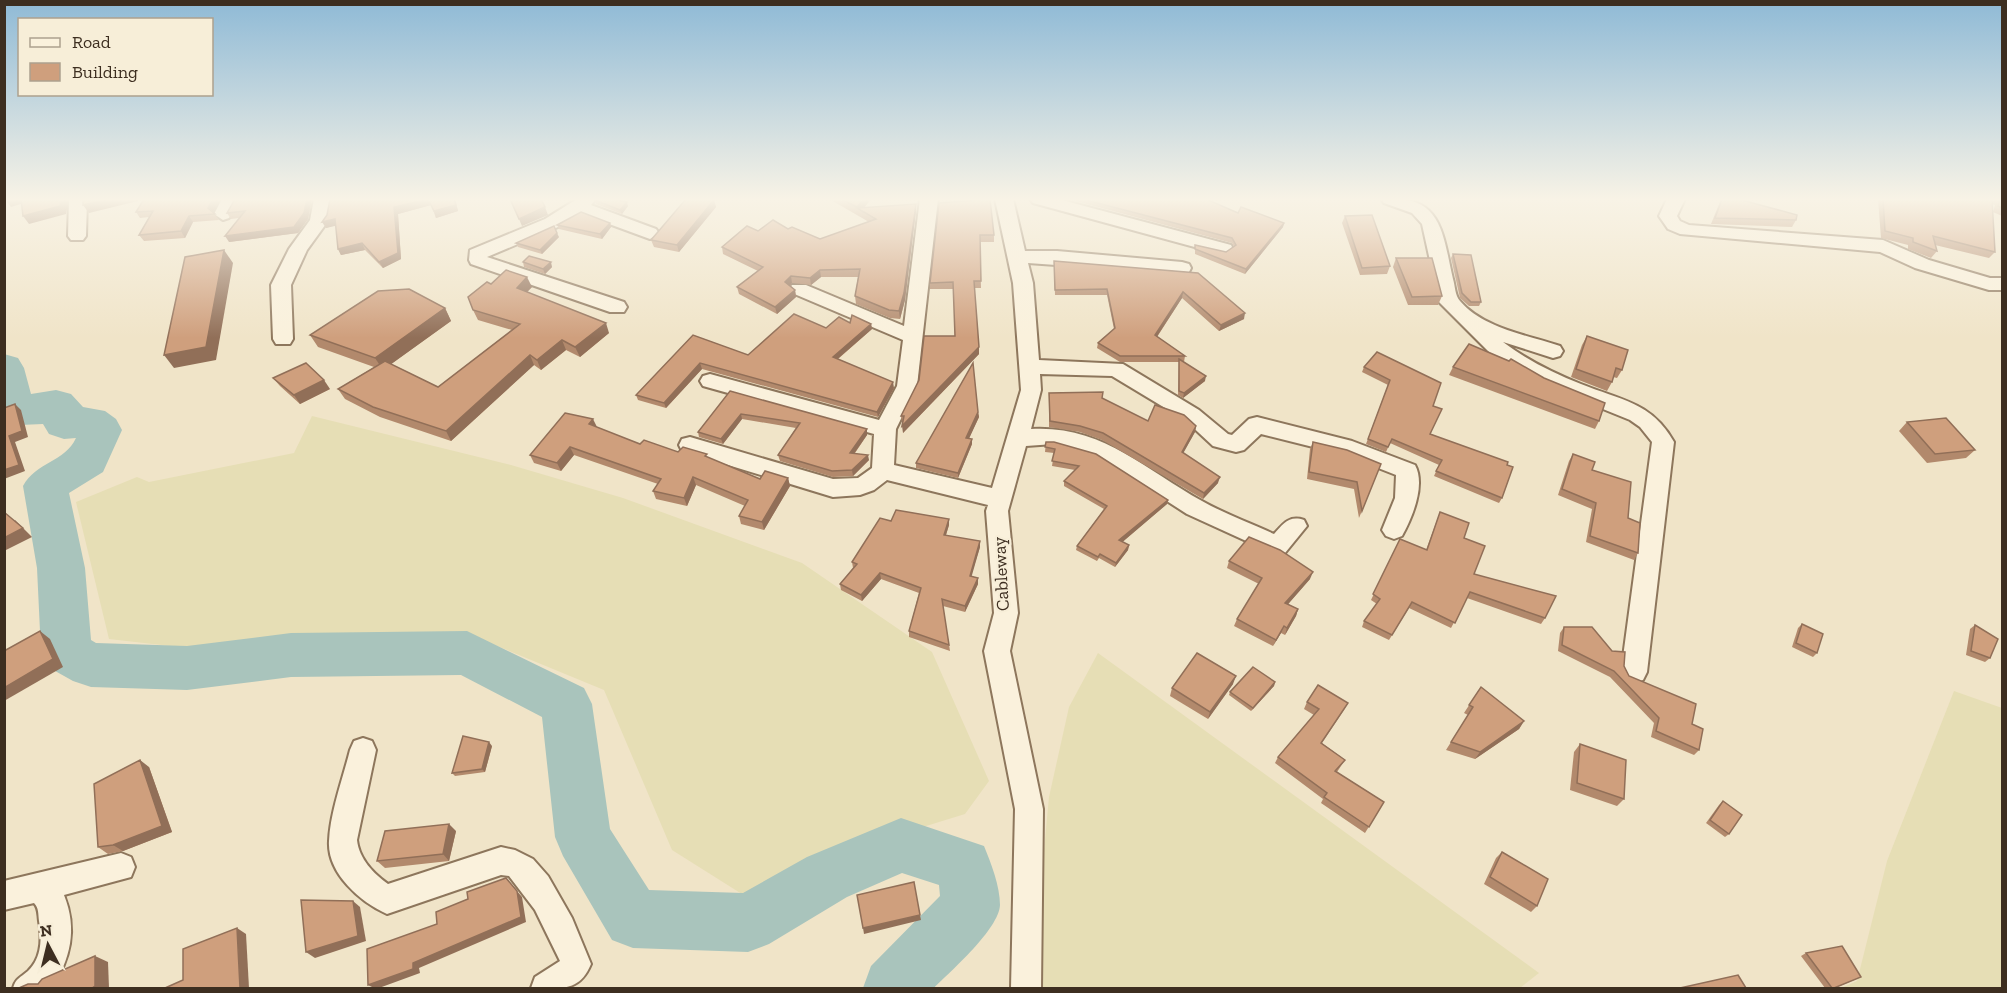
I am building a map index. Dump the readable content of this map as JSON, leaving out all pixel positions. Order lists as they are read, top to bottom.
{
  "streets": {
    "street": ["Cableway"]
  },
  "legend": ["Road", "Building"],
  "north": "top"
}
